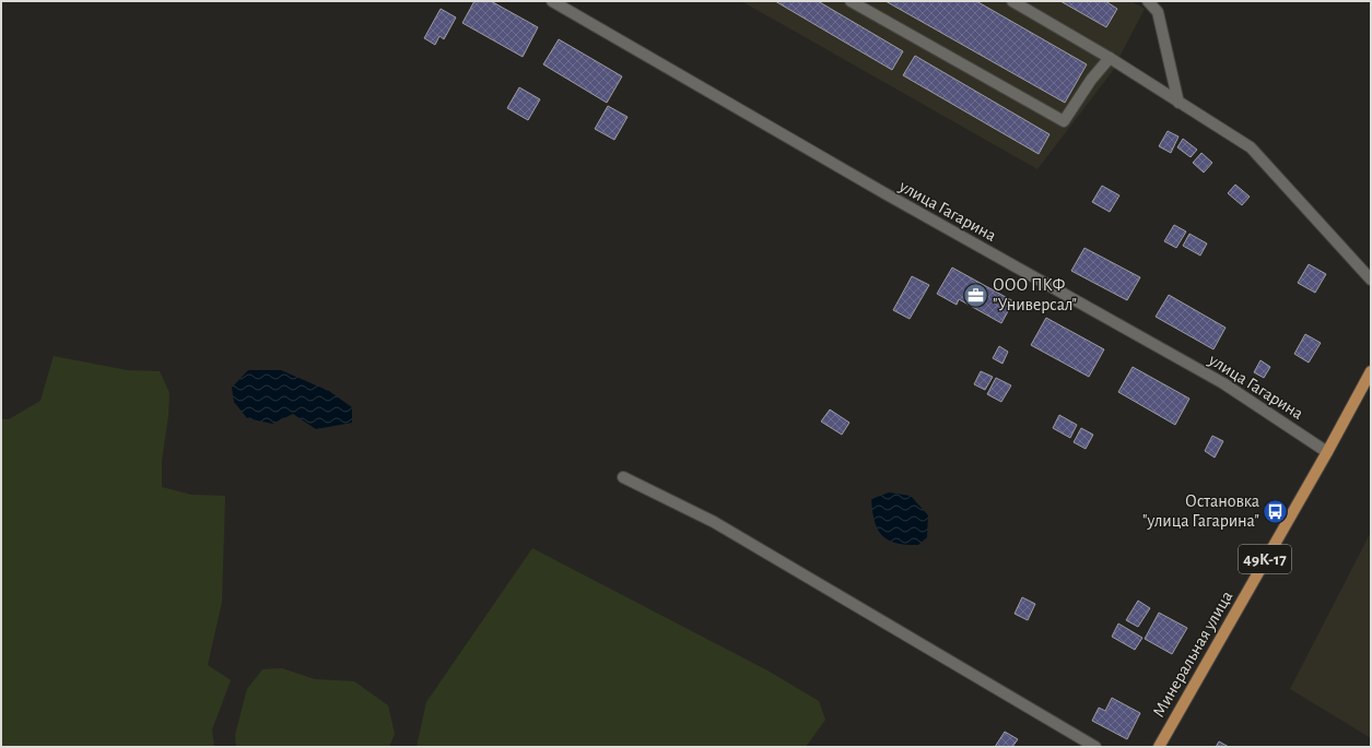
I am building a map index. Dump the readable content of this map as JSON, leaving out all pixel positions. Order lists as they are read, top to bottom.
{
  "streets": {
    "main road": ["49К-17", "Минеральная улица"],
    "street": ["улица Гагарина"]
  },
  "crossings": [
    ["улица Гагарина", "Минеральная улица"]
  ],
  "places": {
    "office": ["ООО ПКФ \"Универсал\""],
    "bus stop": ["Остановка \"улица Гагарина\""]
  }
}
